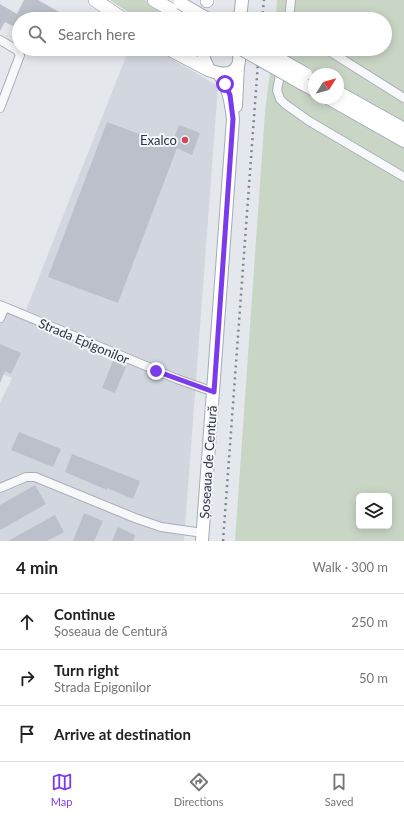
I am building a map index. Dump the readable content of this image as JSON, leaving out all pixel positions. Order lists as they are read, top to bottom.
{
  "streets": {
    "main road": ["Șoseaua de Centură"],
    "street": ["Strada Epigonilor"]
  },
  "crossings": [
    ["Strada Epigonilor", "Șoseaua de Centură"]
  ],
  "places": ["Exalco"],
  "north": "top right",
  "page": {
    "search": "Search here",
    "heading": ["4 min", "Walk · 300 m"],
    "list": [
      ["Continue", "Șoseaua de Centură", "250 m"],
      ["Turn right", "Strada Epigonilor", "50 m"],
      "Arrive at destination"
    ],
    "nav": ["Map", "Directions", "Saved"]
  }
}
